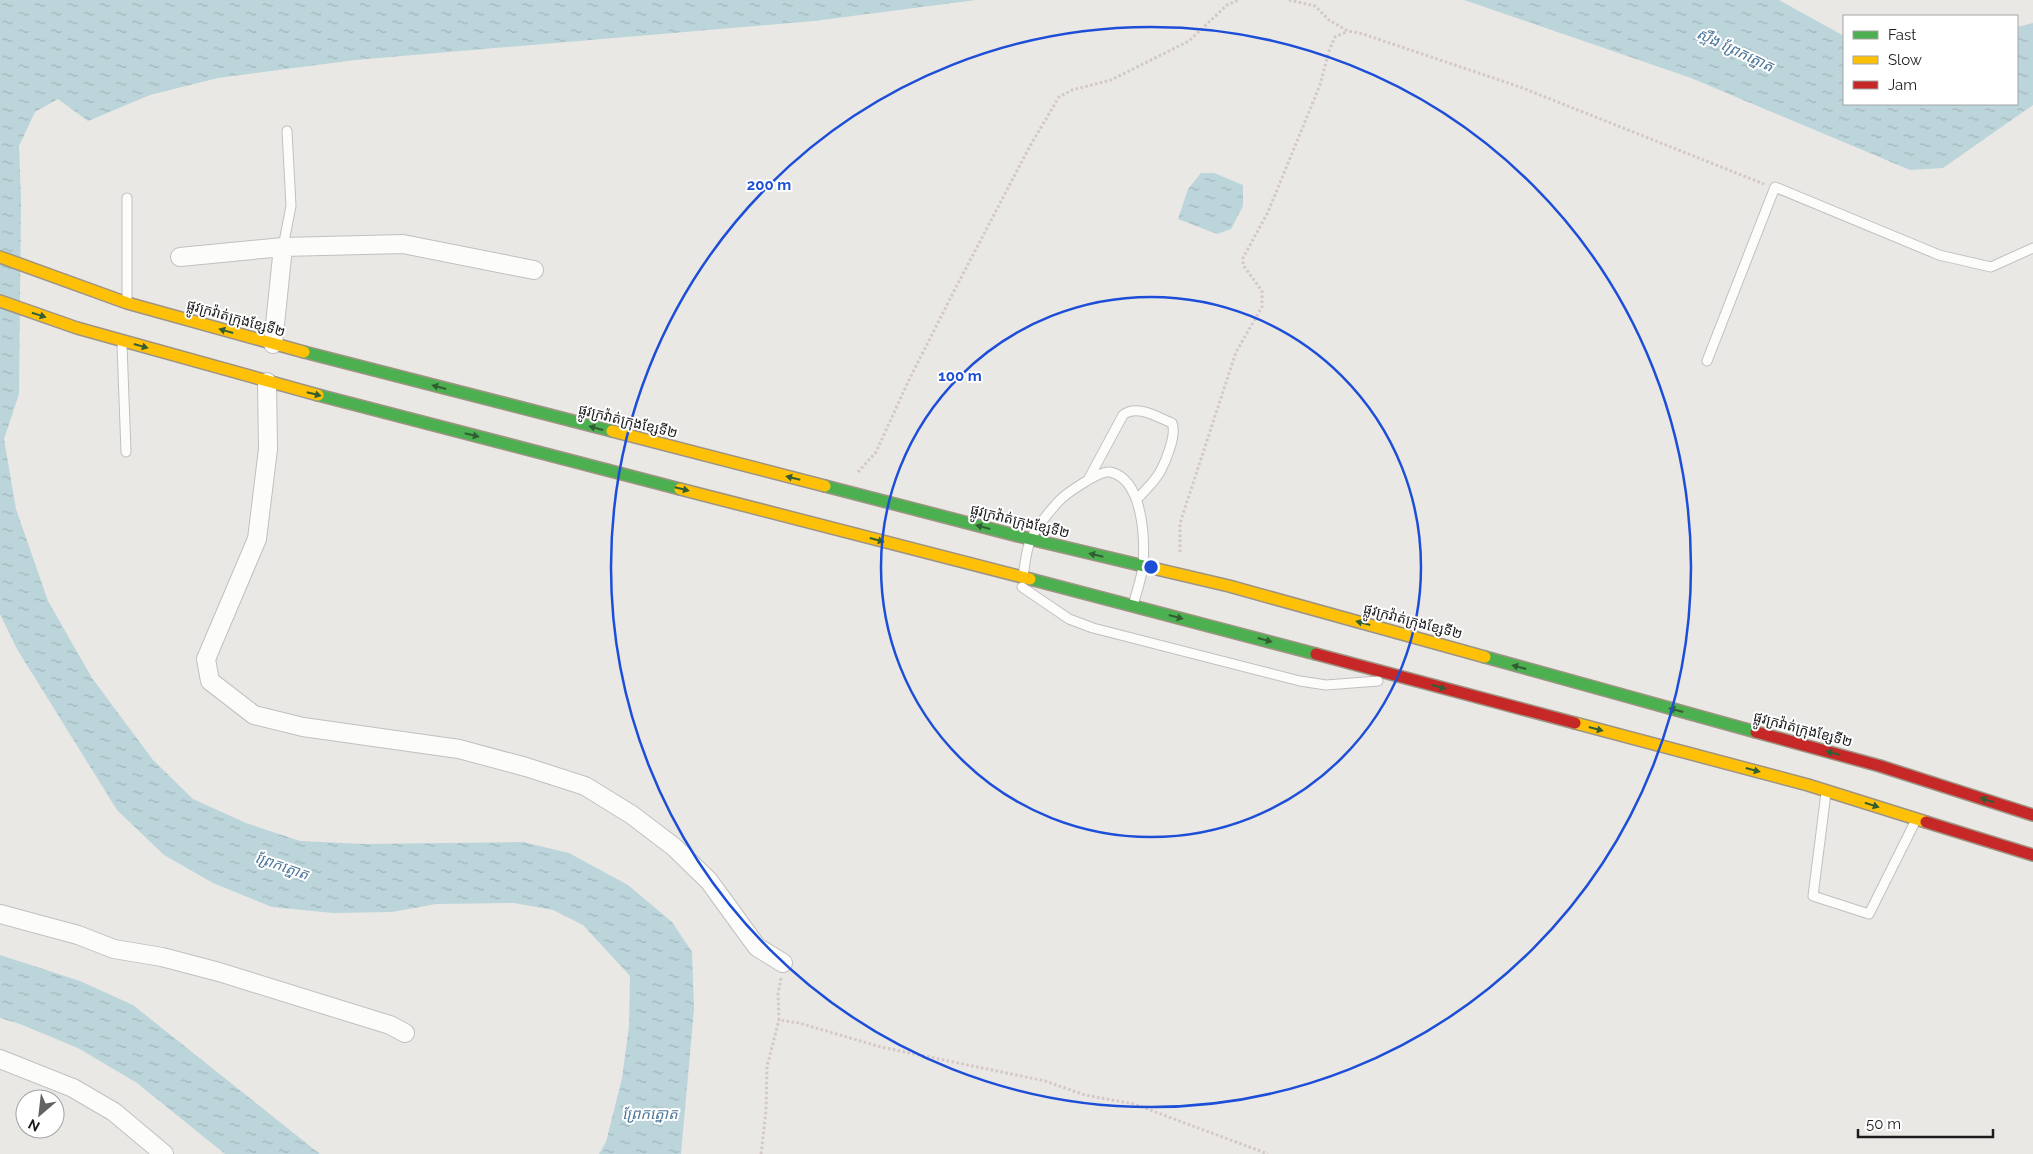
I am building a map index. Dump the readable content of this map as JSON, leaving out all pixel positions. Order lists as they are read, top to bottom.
{
  "streets": {
    "main road": ["ផ្លូវក្រវ៉ាត់ក្រុងខ្សែទី២"]
  },
  "water": ["ស្ទឹង ព្រែកត្នោត", "ព្រែកត្នោត"],
  "legend": ["Fast", "Slow", "Jam"],
  "scale_bar": "50 m",
  "north": "bottom left",
  "rings": ["200 m", "100 m"]
}
